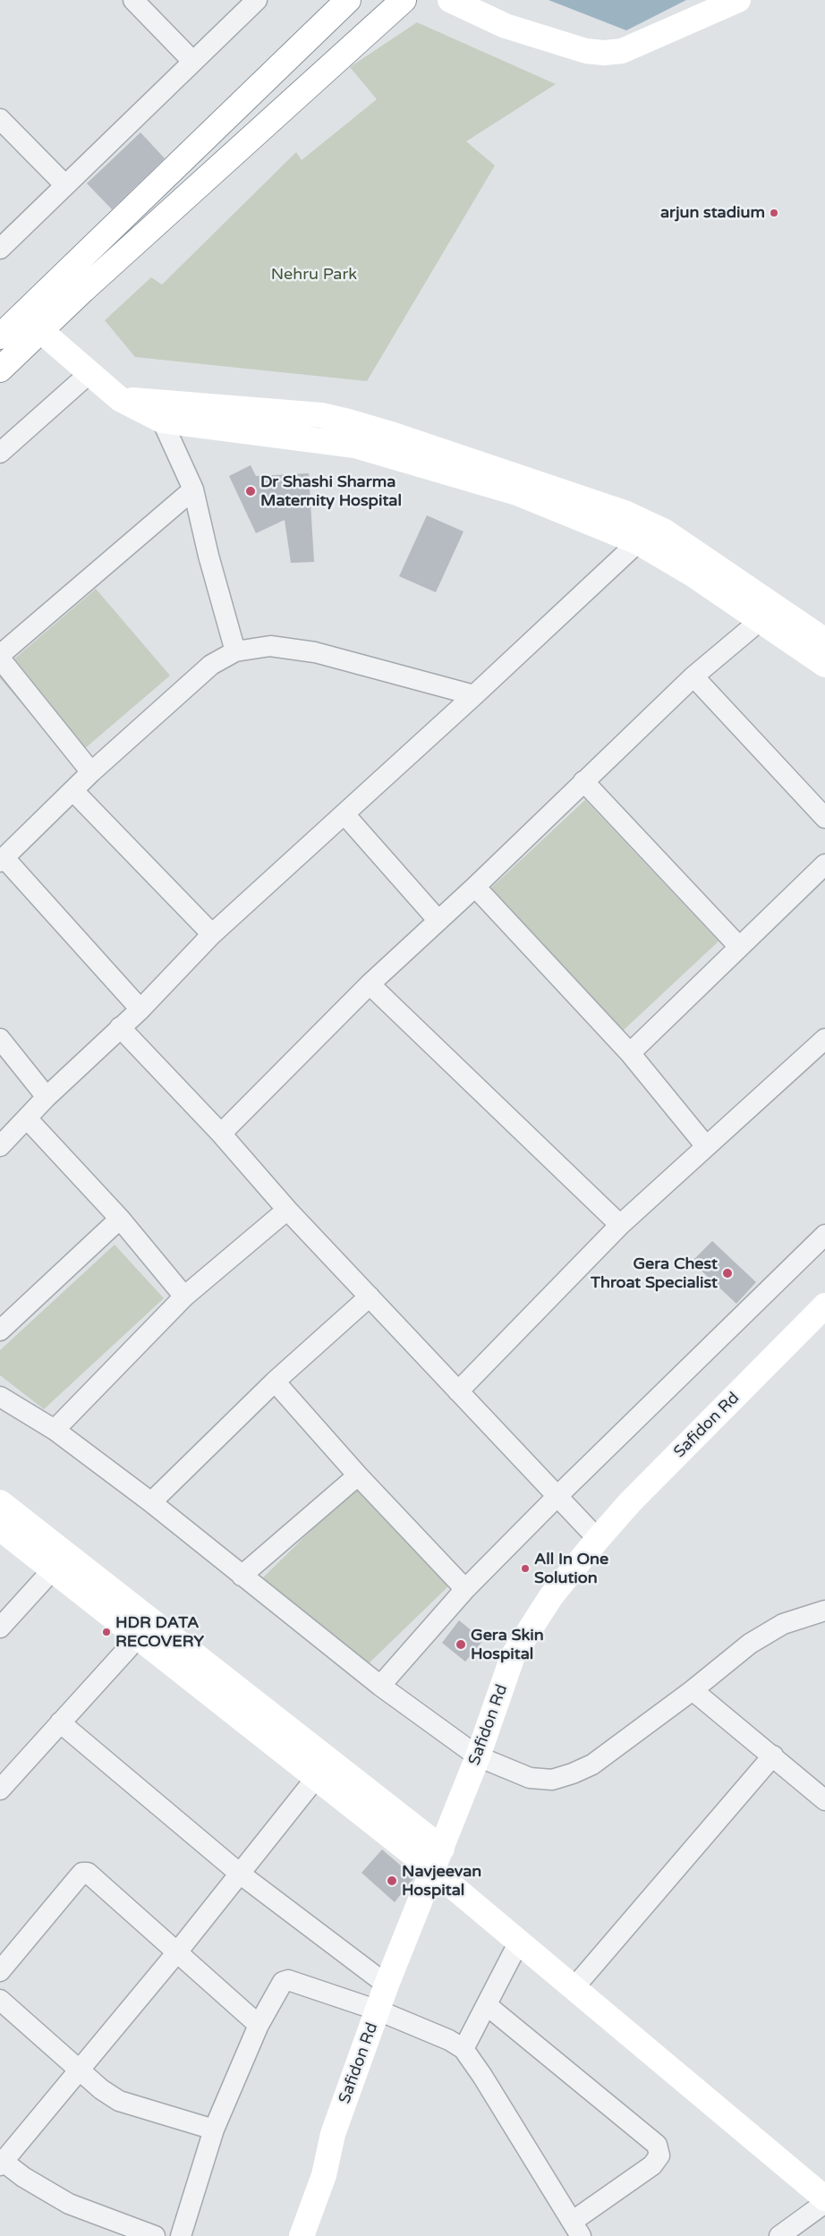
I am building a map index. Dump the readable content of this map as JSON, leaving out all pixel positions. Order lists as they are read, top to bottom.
{
  "streets": {
    "main road": ["Safidon Rd"]
  },
  "parks": ["Nehru Park"],
  "places": [
    "arjun stadium",
    "Dr Shashi Sharma Maternity Hospital",
    "Gera Chest Throat Specialist",
    "All In One Solution",
    "HDR DATA RECOVERY",
    "Gera Skin Hospital",
    "Navjeevan Hospital"
  ]
}
